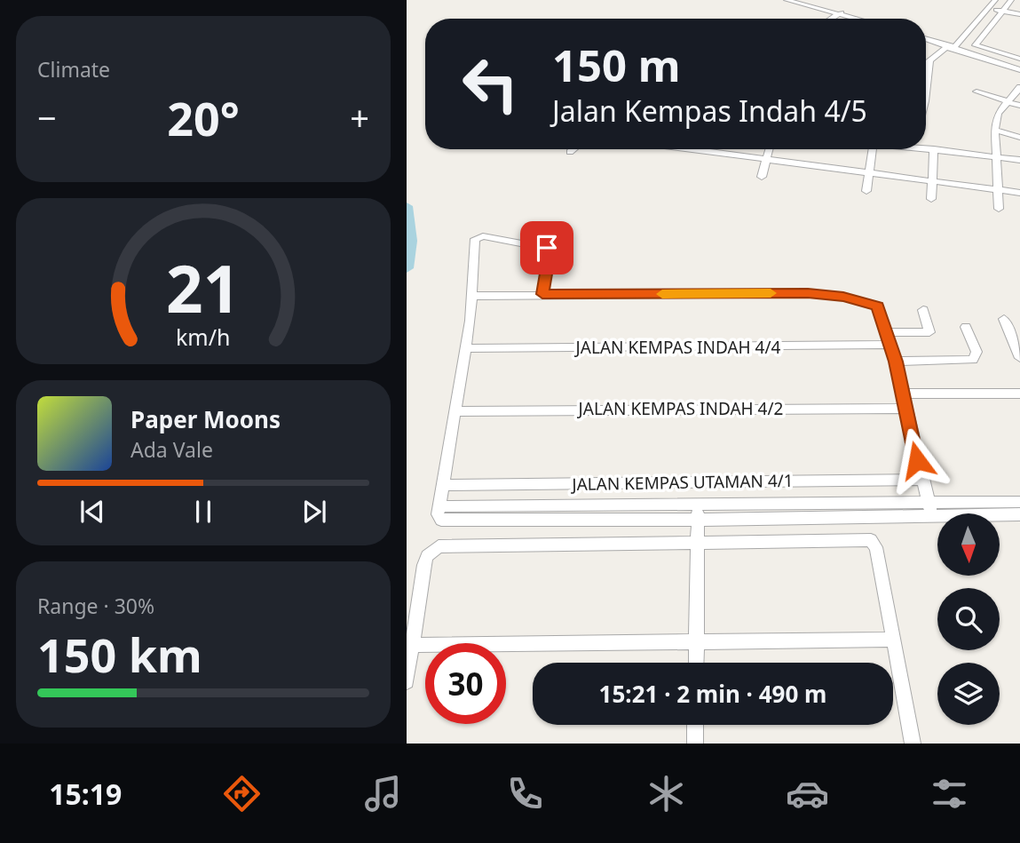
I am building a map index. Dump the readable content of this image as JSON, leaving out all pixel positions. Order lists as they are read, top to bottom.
{
  "streets": {
    "street": ["JALAN KEMPAS INDAH 4/4", "JALAN KEMPAS INDAH 4/2", "JALAN KEMPAS UTAMAN 4/1"]
  },
  "north": "bottom",
  "page": {
    "tile": [
      "Climate",
      ["Range · 30%", "150 km"]
    ],
    "turn": ["150 m", "Jalan Kempas Indah 4/5"],
    "heat": ["−", "20°", "+"],
    "song": ["Paper Moons", "Ada Vale"],
    "limit": "30",
    "trip": "15:21 · 2 min · 490 m",
    "tabs": "15:19",
    "gauge": ["21", "km/h"]
  }
}
